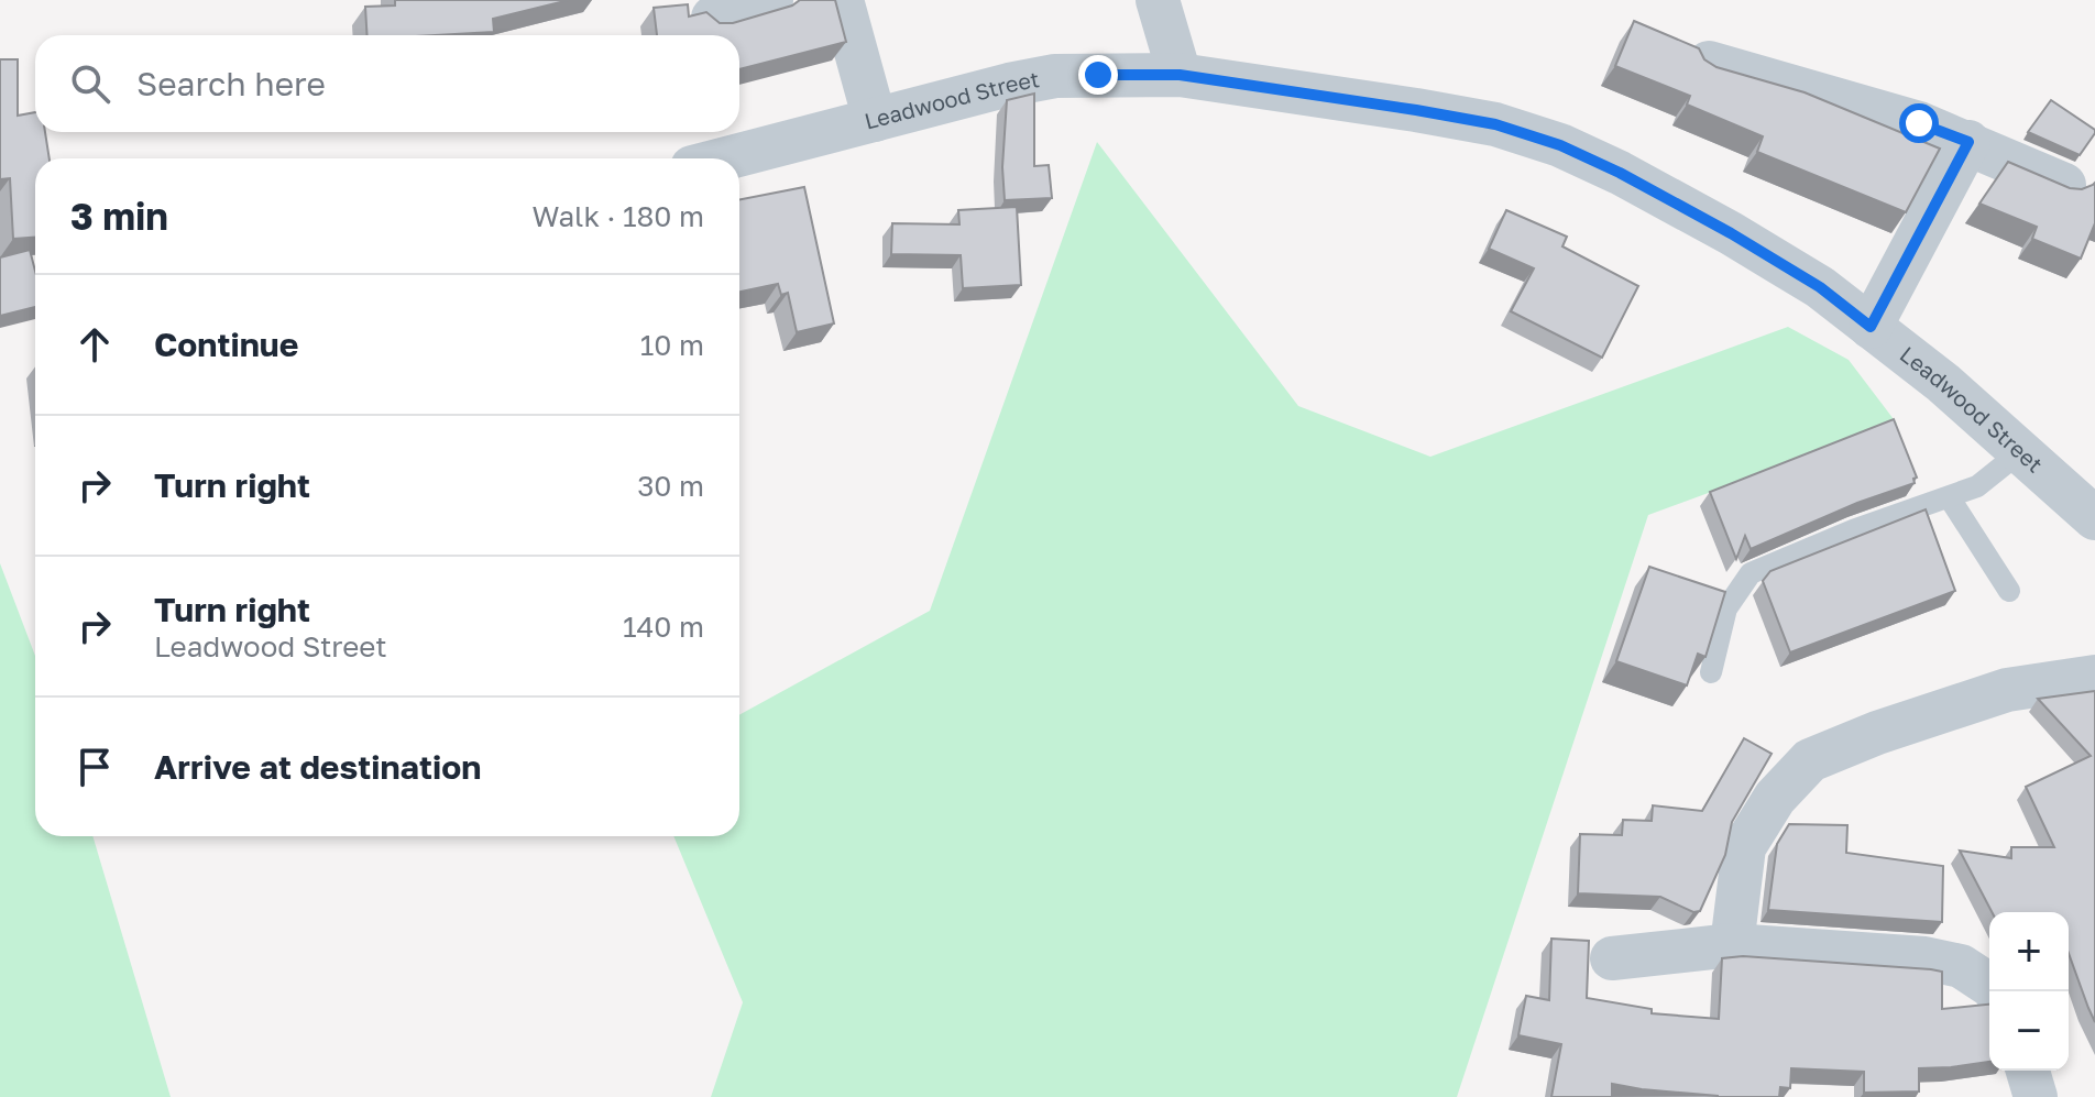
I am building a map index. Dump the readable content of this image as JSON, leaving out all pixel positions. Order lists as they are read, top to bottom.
{
  "streets": {
    "street": ["Leadwood Street"]
  },
  "page": {
    "search": "Search here",
    "heading": ["3 min", "Walk · 180 m"],
    "list": [
      ["Continue", "10 m"],
      ["Turn right", "30 m"],
      ["Turn right", "Leadwood Street", "140 m"],
      "Arrive at destination"
    ],
    "map_buttons": ["+", "−"]
  }
}
